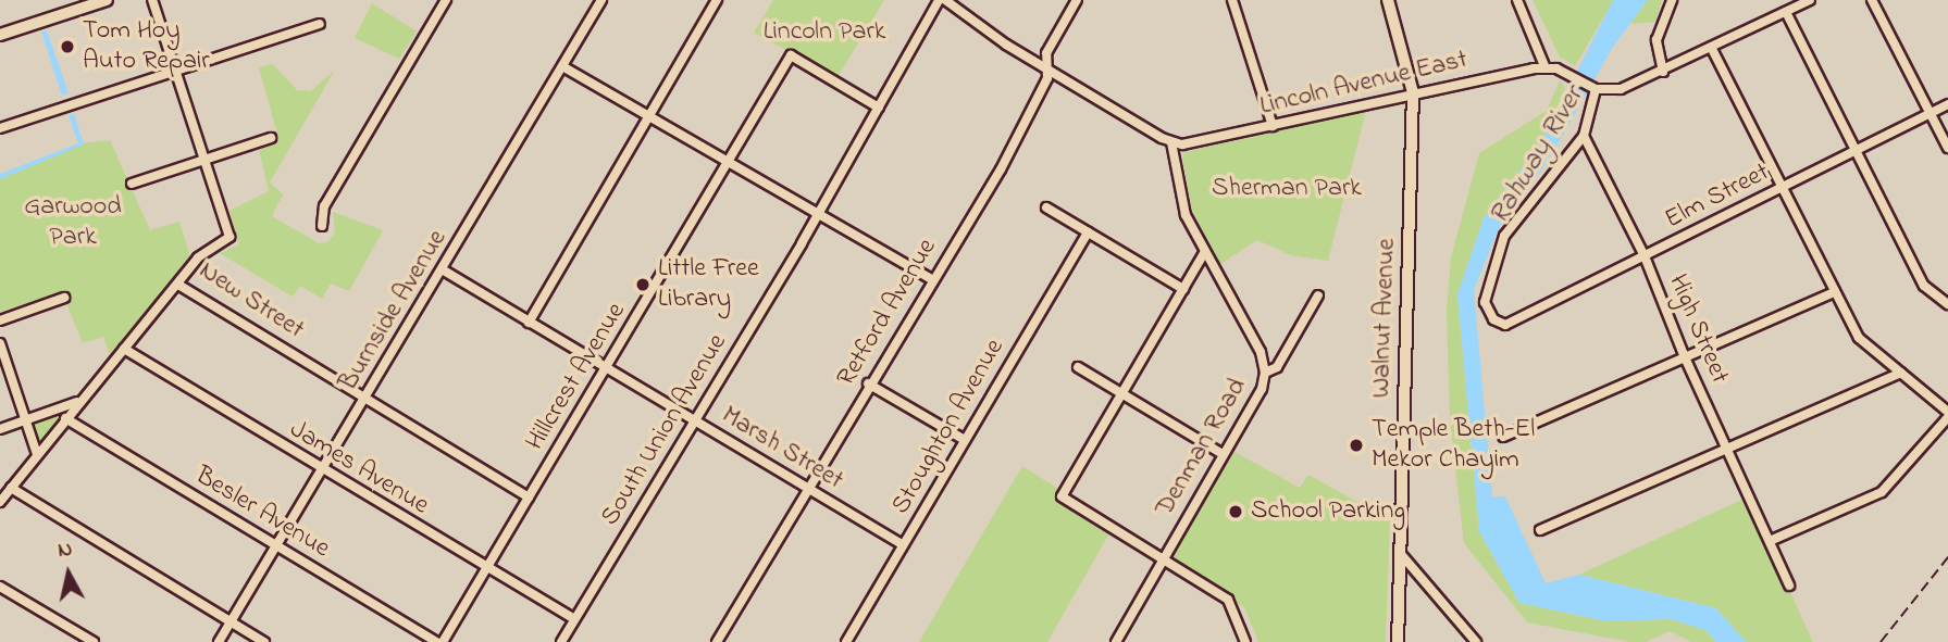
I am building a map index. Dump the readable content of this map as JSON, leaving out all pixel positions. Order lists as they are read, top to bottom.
{
  "streets": {
    "street": [
      "Lincoln Avenue East",
      "Elm Street",
      "New Street",
      "Burnside Avenue",
      "Retford Avenue",
      "Walnut Avenue",
      "High Street",
      "Hillcrest Avenue",
      "Stoughton Avenue",
      "South Union Avenue",
      "Denman Road",
      "Marsh Street",
      "James Avenue",
      "Besler Avenue"
    ]
  },
  "crossings": [
    ["Lincoln Avenue East", "Walnut Avenue"],
    ["Lincoln Avenue East", "Denman Road"],
    ["Elm Street", "High Street"],
    ["New Street", "Burnside Avenue"],
    ["New Street", "Hillcrest Avenue"],
    ["Burnside Avenue", "Marsh Street"],
    ["Burnside Avenue", "James Avenue"],
    ["Burnside Avenue", "Besler Avenue"],
    ["Retford Avenue", "Marsh Street"],
    ["Hillcrest Avenue", "South Union Avenue"],
    ["Hillcrest Avenue", "Marsh Street"],
    ["Hillcrest Avenue", "James Avenue"],
    ["Hillcrest Avenue", "Besler Avenue"],
    ["Stoughton Avenue", "Marsh Street"],
    ["South Union Avenue", "Marsh Street"],
    ["South Union Avenue", "James Avenue"]
  ],
  "water": ["Rahway River"],
  "parks": ["Lincoln Park", "Sherman Park", "Garwood Park"],
  "places": [
    "Tom Hoy Auto Repair",
    "Little Free Library",
    "Temple Beth-El Mekor Chayim",
    "School Parking"
  ],
  "north": "top"
}
